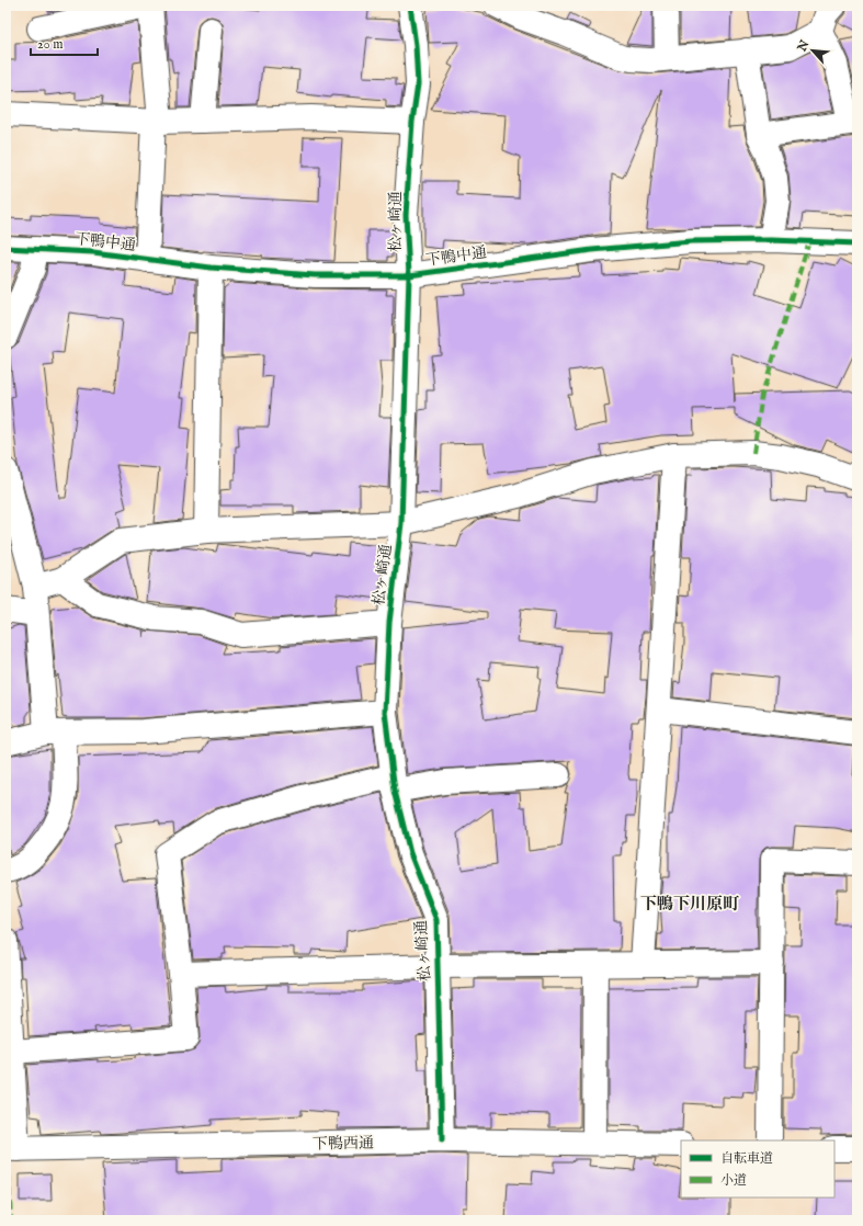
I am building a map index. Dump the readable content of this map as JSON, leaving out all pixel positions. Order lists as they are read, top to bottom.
{
  "streets": {
    "street": ["松ヶ崎通", "下鴨中通", "下鴨西通"]
  },
  "crossings": [
    ["松ヶ崎通", "下鴨中通"],
    ["松ヶ崎通", "下鴨西通"]
  ],
  "districts": ["下鴨下川原町"],
  "legend": ["自転車道", "小道"],
  "scale_bar": "20 m",
  "north": "top left"
}
